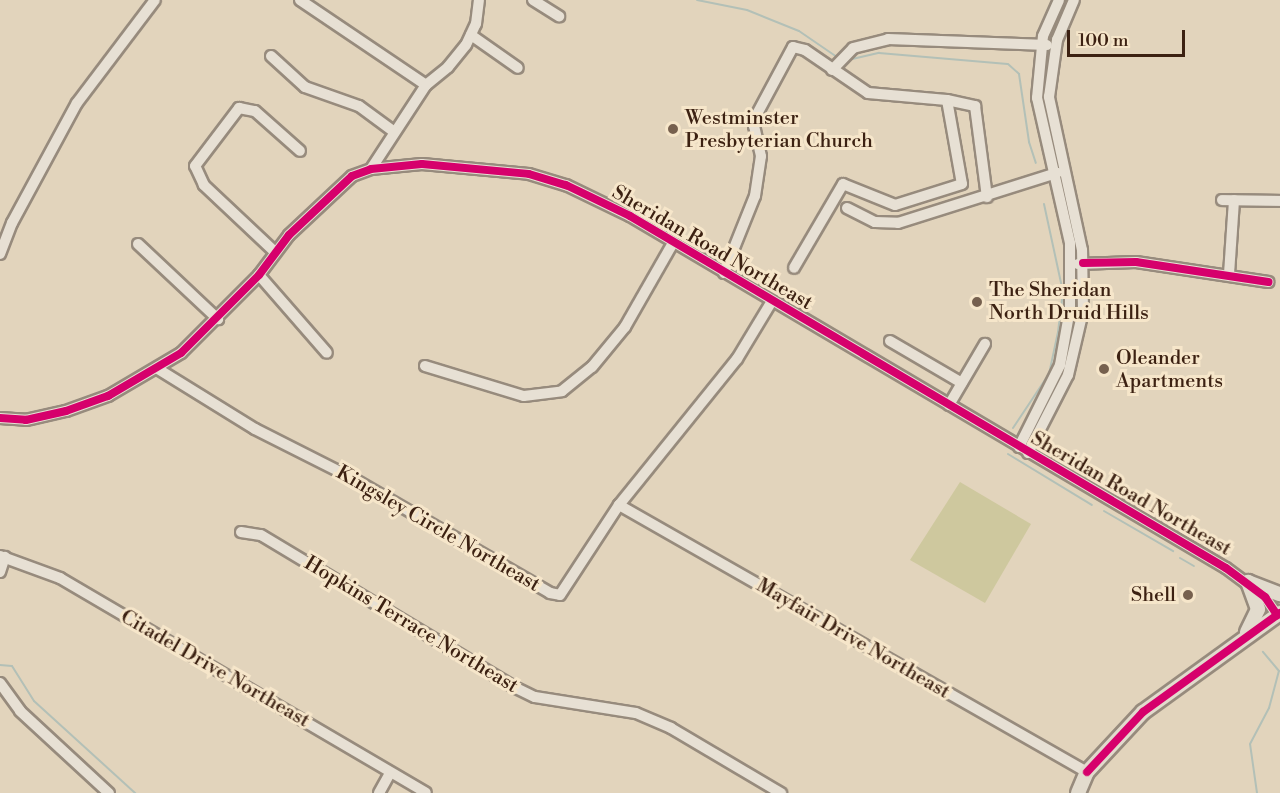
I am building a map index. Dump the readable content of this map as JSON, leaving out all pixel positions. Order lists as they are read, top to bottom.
{
  "streets": {
    "street": [
      "Sheridan Road Northeast",
      "Kingsley Circle Northeast",
      "Hopkins Terrace Northeast",
      "Mayfair Drive Northeast",
      "Citadel Drive Northeast"
    ]
  },
  "crossings": [
    ["Sheridan Road Northeast", "Kingsley Circle Northeast"],
    ["Kingsley Circle Northeast", "Mayfair Drive Northeast"]
  ],
  "places": [
    "Westminster Presbyterian Church",
    "The Sheridan North Druid Hills",
    "Oleander Apartments",
    "Shell"
  ],
  "scale_bar": "100 m"
}
